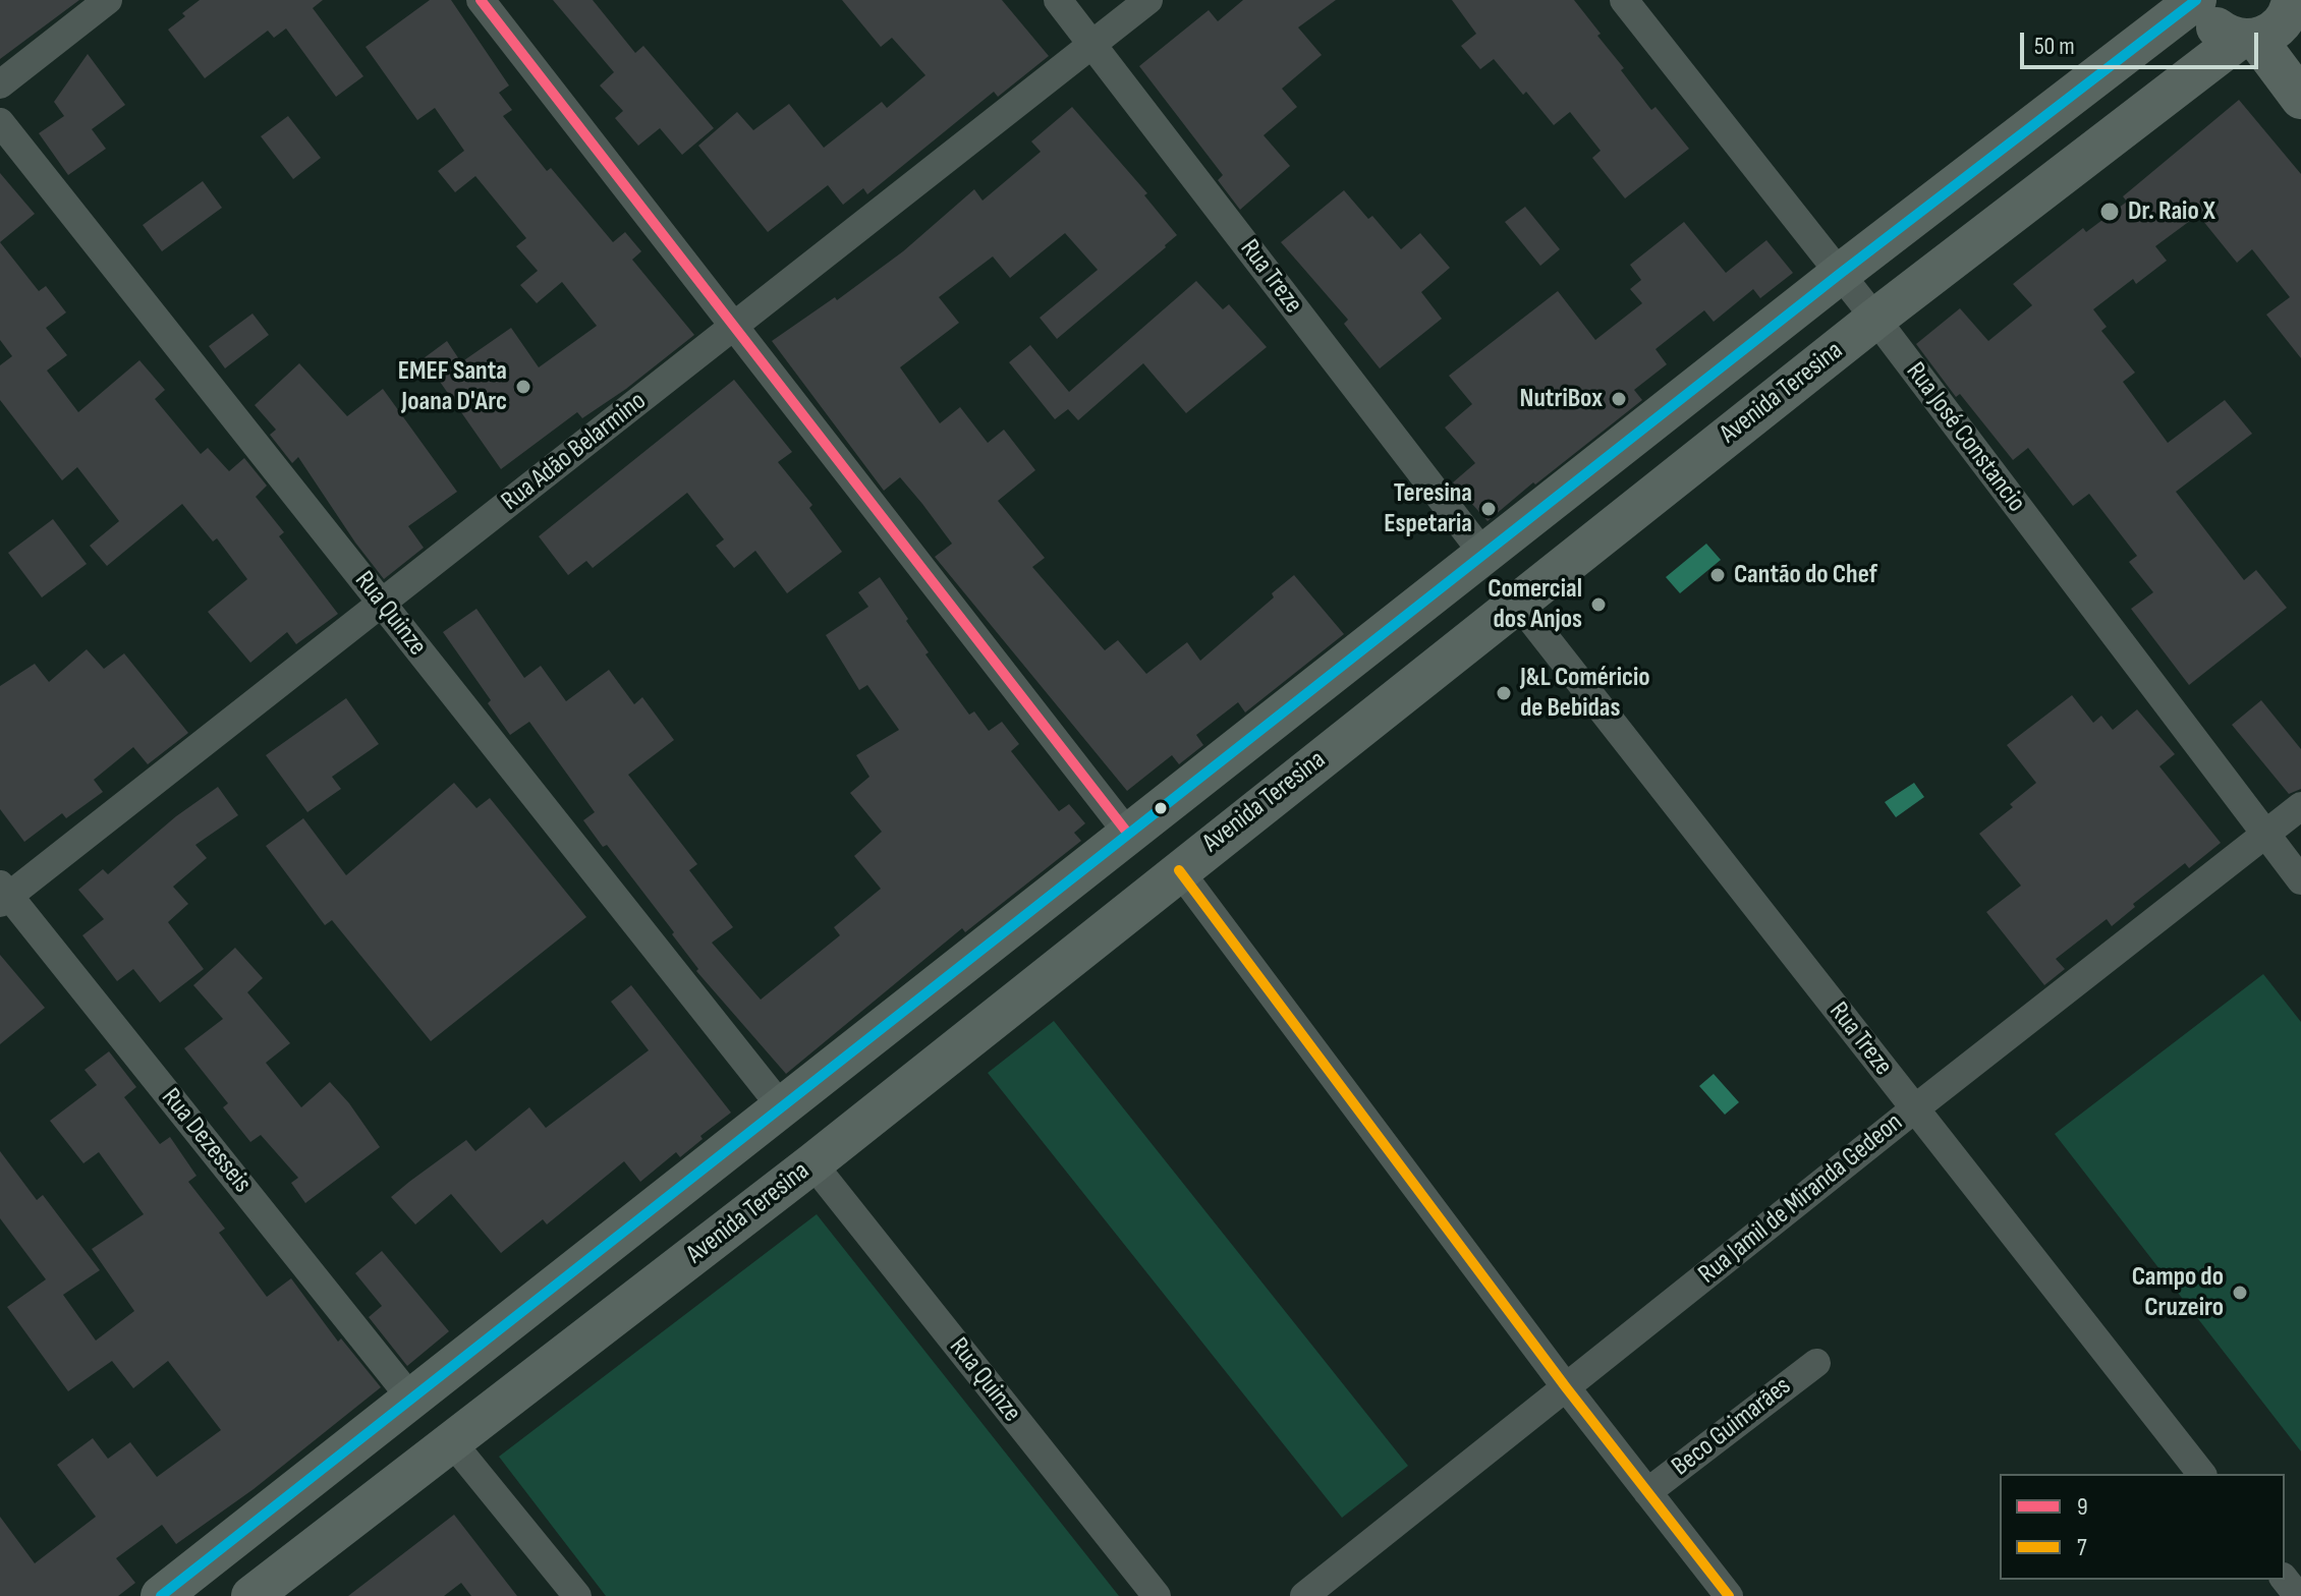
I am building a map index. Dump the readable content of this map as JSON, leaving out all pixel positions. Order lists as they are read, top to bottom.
{
  "streets": {
    "main road": ["Avenida Teresina"],
    "street": [
      "Rua Treze",
      "Rua José Constancio",
      "Rua Adão Belarmino",
      "Rua Quinze",
      "Rua Dezesseis",
      "Rua Jamil de Miranda Gedeon",
      "Beco Guimarães"
    ]
  },
  "crossings": [
    ["Rua Treze", "Avenida Teresina"],
    ["Rua Treze", "Rua Adão Belarmino"],
    ["Rua Treze", "Rua Jamil de Miranda Gedeon"],
    ["Avenida Teresina", "Rua José Constancio"],
    ["Avenida Teresina", "Rua Quinze"],
    ["Rua José Constancio", "Rua Jamil de Miranda Gedeon"],
    ["Rua Adão Belarmino", "Rua Quinze"],
    ["Rua Adão Belarmino", "Rua Dezesseis"]
  ],
  "places": [
    "Dr. Raio X",
    "EMEF Santa Joana D'Arc",
    "NutriBox",
    "Teresina Espetaria",
    "Cantão do Chef",
    "Comercial dos Anjos",
    "J&L Coméricio de Bebidas",
    "Campo do Cruzeiro"
  ],
  "lines": ["transit line 9", "transit line 7"],
  "legend": ["9", "7"],
  "scale_bar": "50 m"
}
